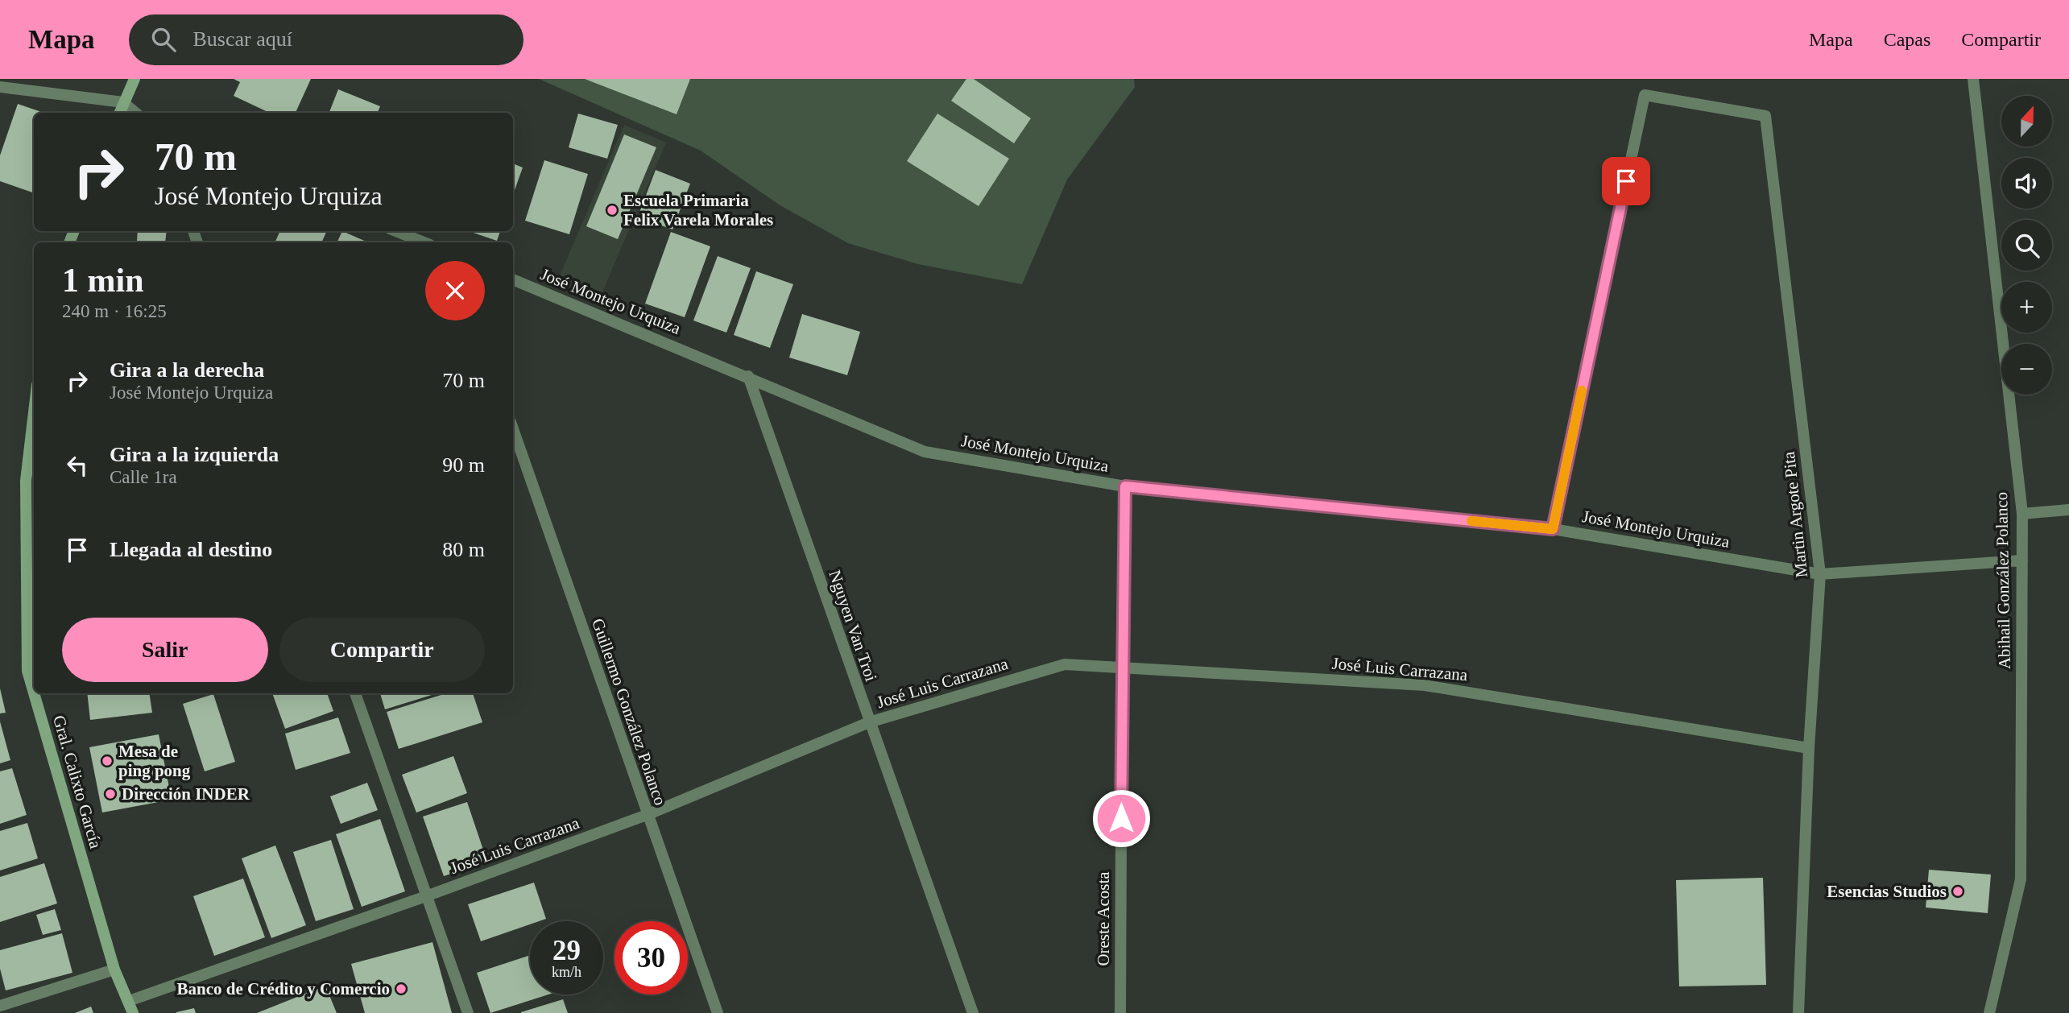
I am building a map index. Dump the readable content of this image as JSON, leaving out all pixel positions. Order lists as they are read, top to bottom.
{
  "streets": {
    "main road": ["Gral. Calixto García"],
    "street": [
      "José Montejo Urquiza",
      "Martin Argote Pita",
      "Abihail González Polanco",
      "Nguyen Van Troi",
      "José Luis Carrazana",
      "Guillermo González Polanco",
      "Oreste Acosta"
    ]
  },
  "crossings": [
    ["José Montejo Urquiza", "Martin Argote Pita"],
    ["José Montejo Urquiza", "Abihail González Polanco"],
    ["José Montejo Urquiza", "Nguyen Van Troi"],
    ["José Montejo Urquiza", "Oreste Acosta"],
    ["Martin Argote Pita", "José Luis Carrazana"],
    ["Nguyen Van Troi", "José Luis Carrazana"],
    ["José Luis Carrazana", "Guillermo González Polanco"],
    ["José Luis Carrazana", "Gral. Calixto García"],
    ["José Luis Carrazana", "Oreste Acosta"]
  ],
  "places": [
    "Escuela Primaria Felix Varela Morales",
    "Mesa de ping pong",
    "Dirección INDER",
    "Esencias Studios",
    "Banco de Crédito y Comercio"
  ],
  "north": "top",
  "page": {
    "header": "Mapa",
    "search": "Buscar aquí",
    "nav": ["Mapa", "Capas", "Compartir"],
    "map_buttons": ["+", "−"],
    "turn": ["70 m", "José Montejo Urquiza"],
    "heading": ["1 min", "240 m · 16:25"],
    "list": [
      {
        "name": "Gira a la derecha",
        "note": "José Montejo Urquiza",
        "value": "70 m"
      },
      {
        "name": "Gira a la izquierda",
        "note": "Calle 1ra",
        "value": "90 m"
      },
      {
        "name": "Llegada al destino",
        "value": "80 m"
      }
    ],
    "buttons": ["Salir", "Compartir"],
    "speed": "29 km/h",
    "limit": "30"
  }
}
